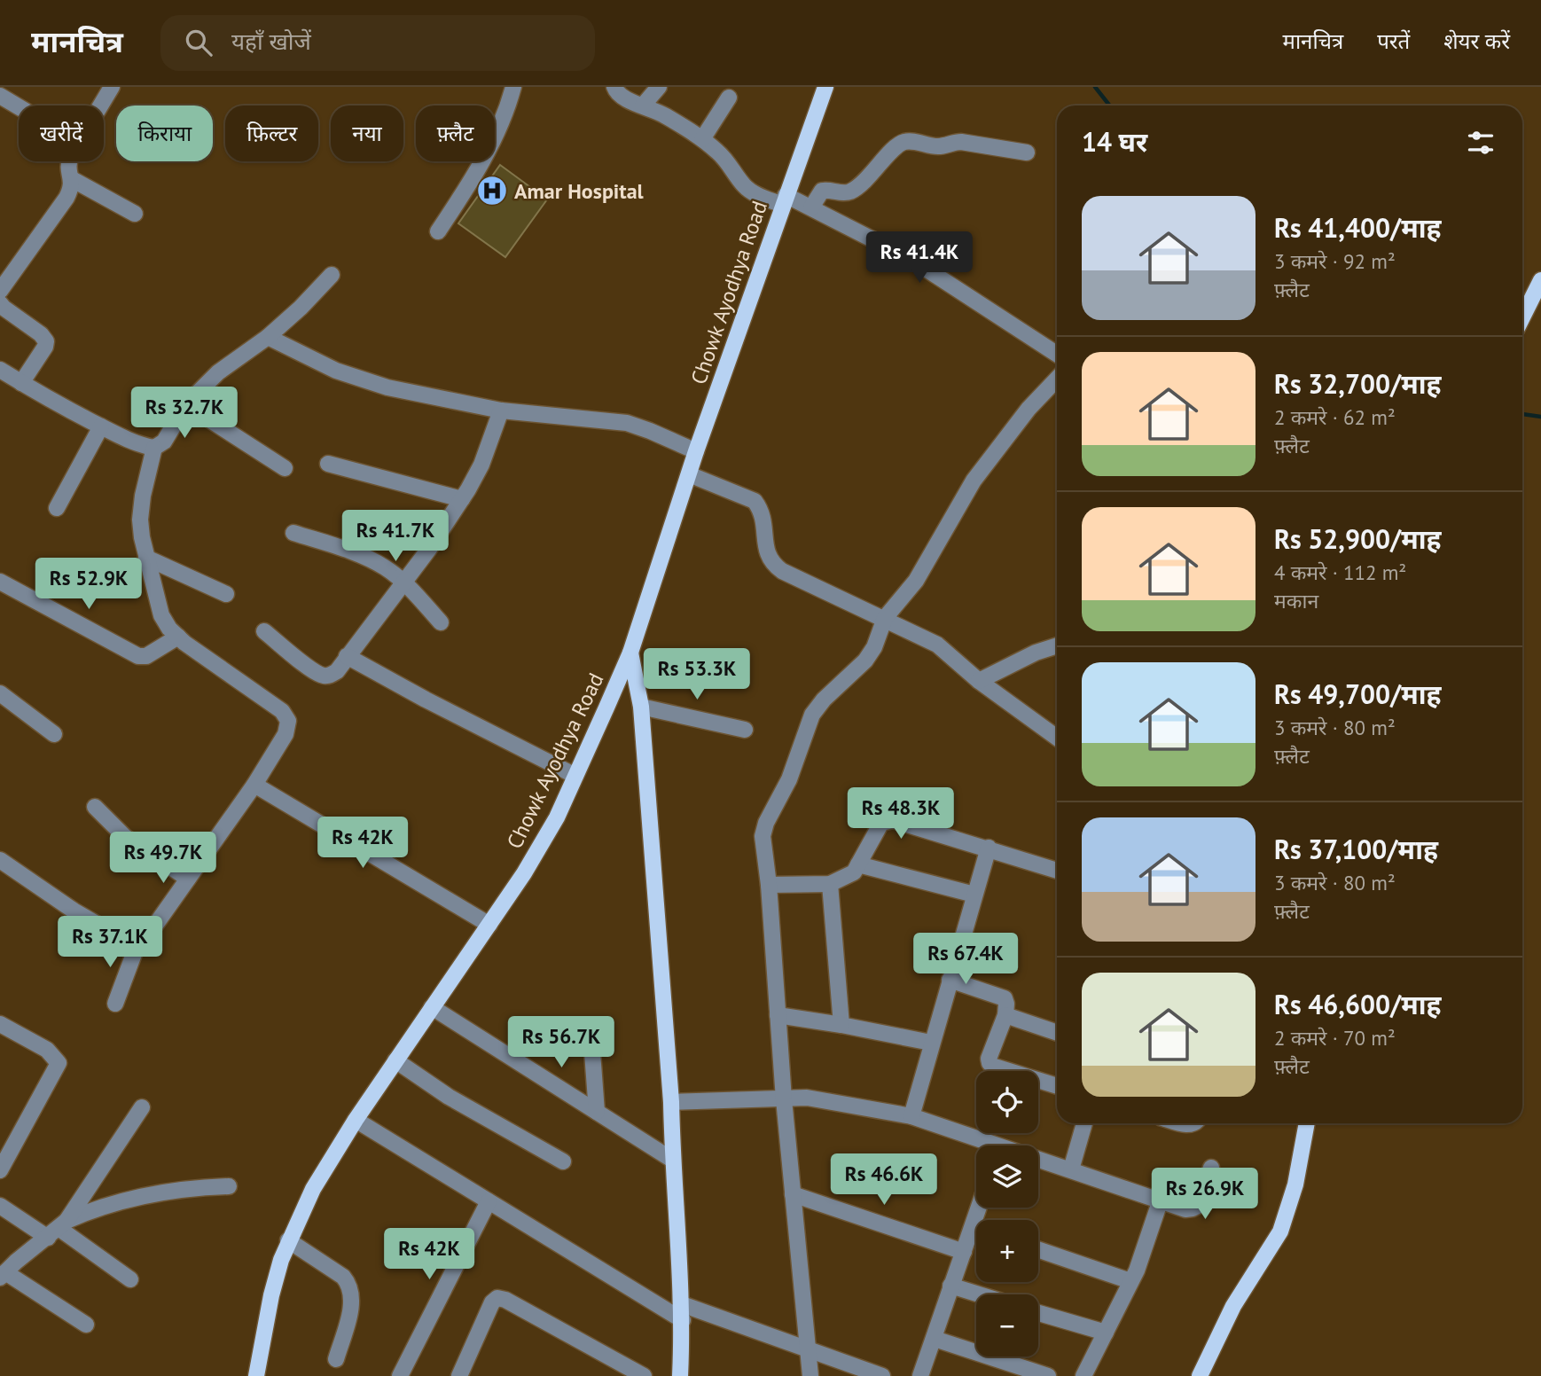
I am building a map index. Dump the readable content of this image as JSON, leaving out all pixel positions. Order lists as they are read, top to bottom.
{
  "streets": {
    "main road": ["Chowk Ayodhya Road"]
  },
  "places": {
    "hospital": ["Amar Hospital"]
  },
  "page": {
    "header": "मानचित्र",
    "search": "यहाँ खोजें",
    "nav": ["मानचित्र", "परतें", "शेयर करें"],
    "chip": [
      "खरीदें",
      "किराया",
      "फ़िल्टर",
      "नया",
      "फ़्लैट"
    ],
    "heading": "14 घर",
    "list": [
      {
        "name": "Rs 41,400/माह",
        "note": "3 कमरे · 92 m² · फ़्लैट"
      },
      {
        "name": "Rs 32,700/माह",
        "note": "2 कमरे · 62 m² · फ़्लैट"
      },
      {
        "name": "Rs 52,900/माह",
        "note": "4 कमरे · 112 m² · मकान"
      },
      {
        "name": "Rs 49,700/माह",
        "note": "3 कमरे · 80 m² · फ़्लैट"
      },
      {
        "name": "Rs 37,100/माह",
        "note": "3 कमरे · 80 m² · फ़्लैट"
      },
      {
        "name": "Rs 46,600/माह",
        "note": "2 कमरे · 70 m² · फ़्लैट"
      }
    ],
    "price": [
      "Rs 41.4K",
      "Rs 32.7K",
      "Rs 41.7K",
      "Rs 52.9K",
      "Rs 53.3K",
      "Rs 48.3K",
      "Rs 42K",
      "Rs 49.7K",
      "Rs 37.1K",
      "Rs 67.4K",
      "Rs 56.7K",
      "Rs 46.6K",
      "Rs 26.9K",
      "Rs 42K"
    ],
    "map_buttons": ["+", "−"]
  }
}
